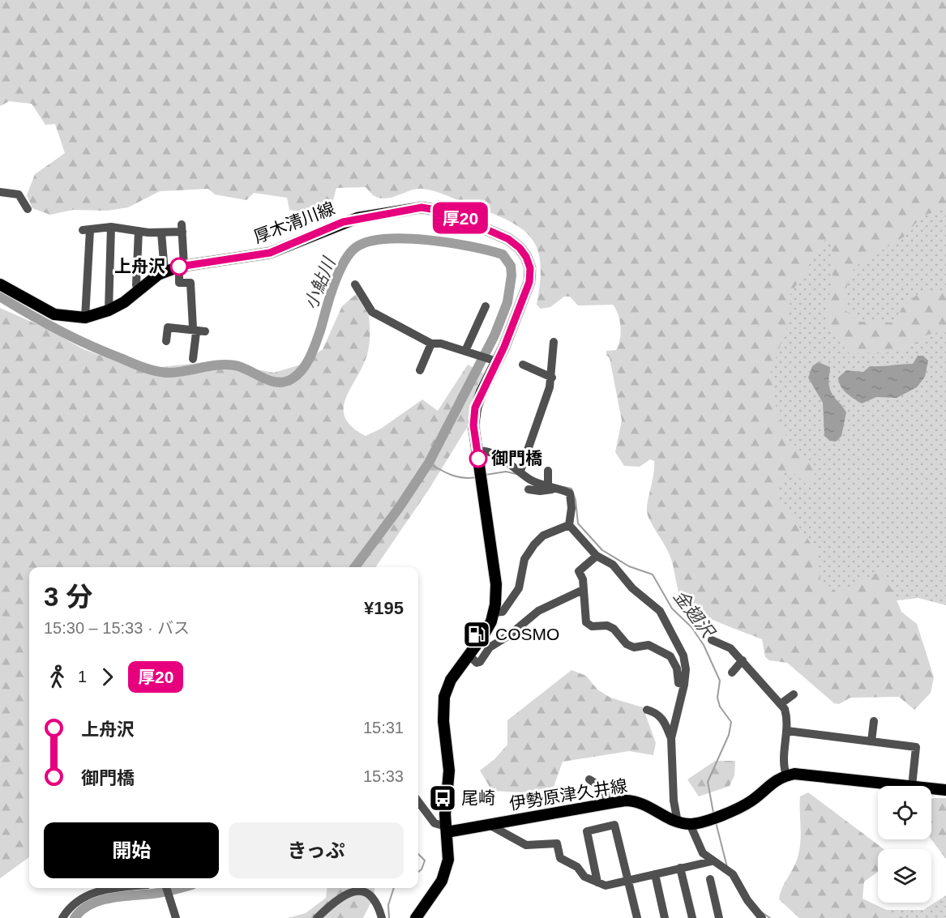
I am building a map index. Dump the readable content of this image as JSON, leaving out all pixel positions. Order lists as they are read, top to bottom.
{
  "streets": {
    "main road": ["厚木清川線", "伊勢原津久井線"]
  },
  "crossings": [
    ["厚木清川線", "伊勢原津久井線"]
  ],
  "water": ["小鮎川", "金翅沢"],
  "places": {
    "other": ["上舟沢", "御門橋"],
    "fuel station": ["COSMO"],
    "bus stop": ["尾崎"]
  },
  "lines": ["bus line 厚20"],
  "page": {
    "on_map": "厚20",
    "heading": ["3 分", "15:30 – 15:33 · バス", "¥195"],
    "legs": ["1", "厚20"],
    "list": [
      {
        "name": "上舟沢",
        "value": "15:31"
      },
      {
        "name": "御門橋",
        "value": "15:33"
      }
    ],
    "buttons": ["開始", "きっぷ"]
  }
}
